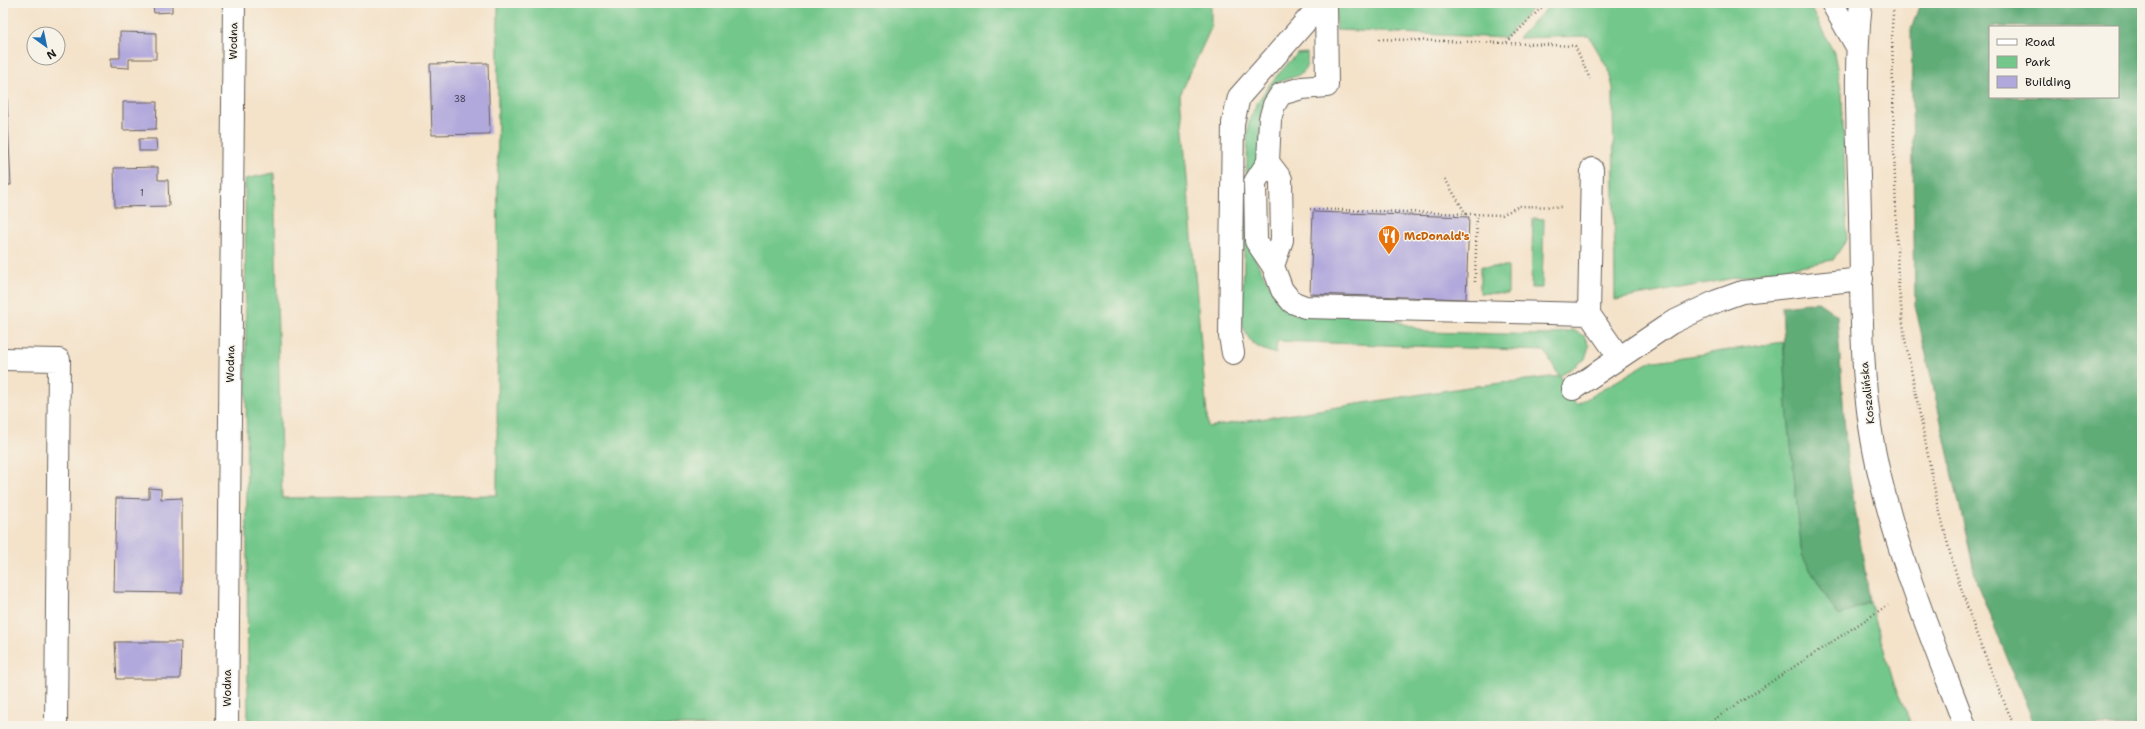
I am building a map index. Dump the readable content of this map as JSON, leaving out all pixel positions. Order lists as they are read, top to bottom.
{
  "streets": {
    "street": ["Wodna", "Koszalińska"]
  },
  "places": {
    "restaurant": ["McDonald's"]
  },
  "house_numbers": ["38", "1"],
  "legend": ["Road", "Park", "Building"],
  "north": "bottom right"
}
